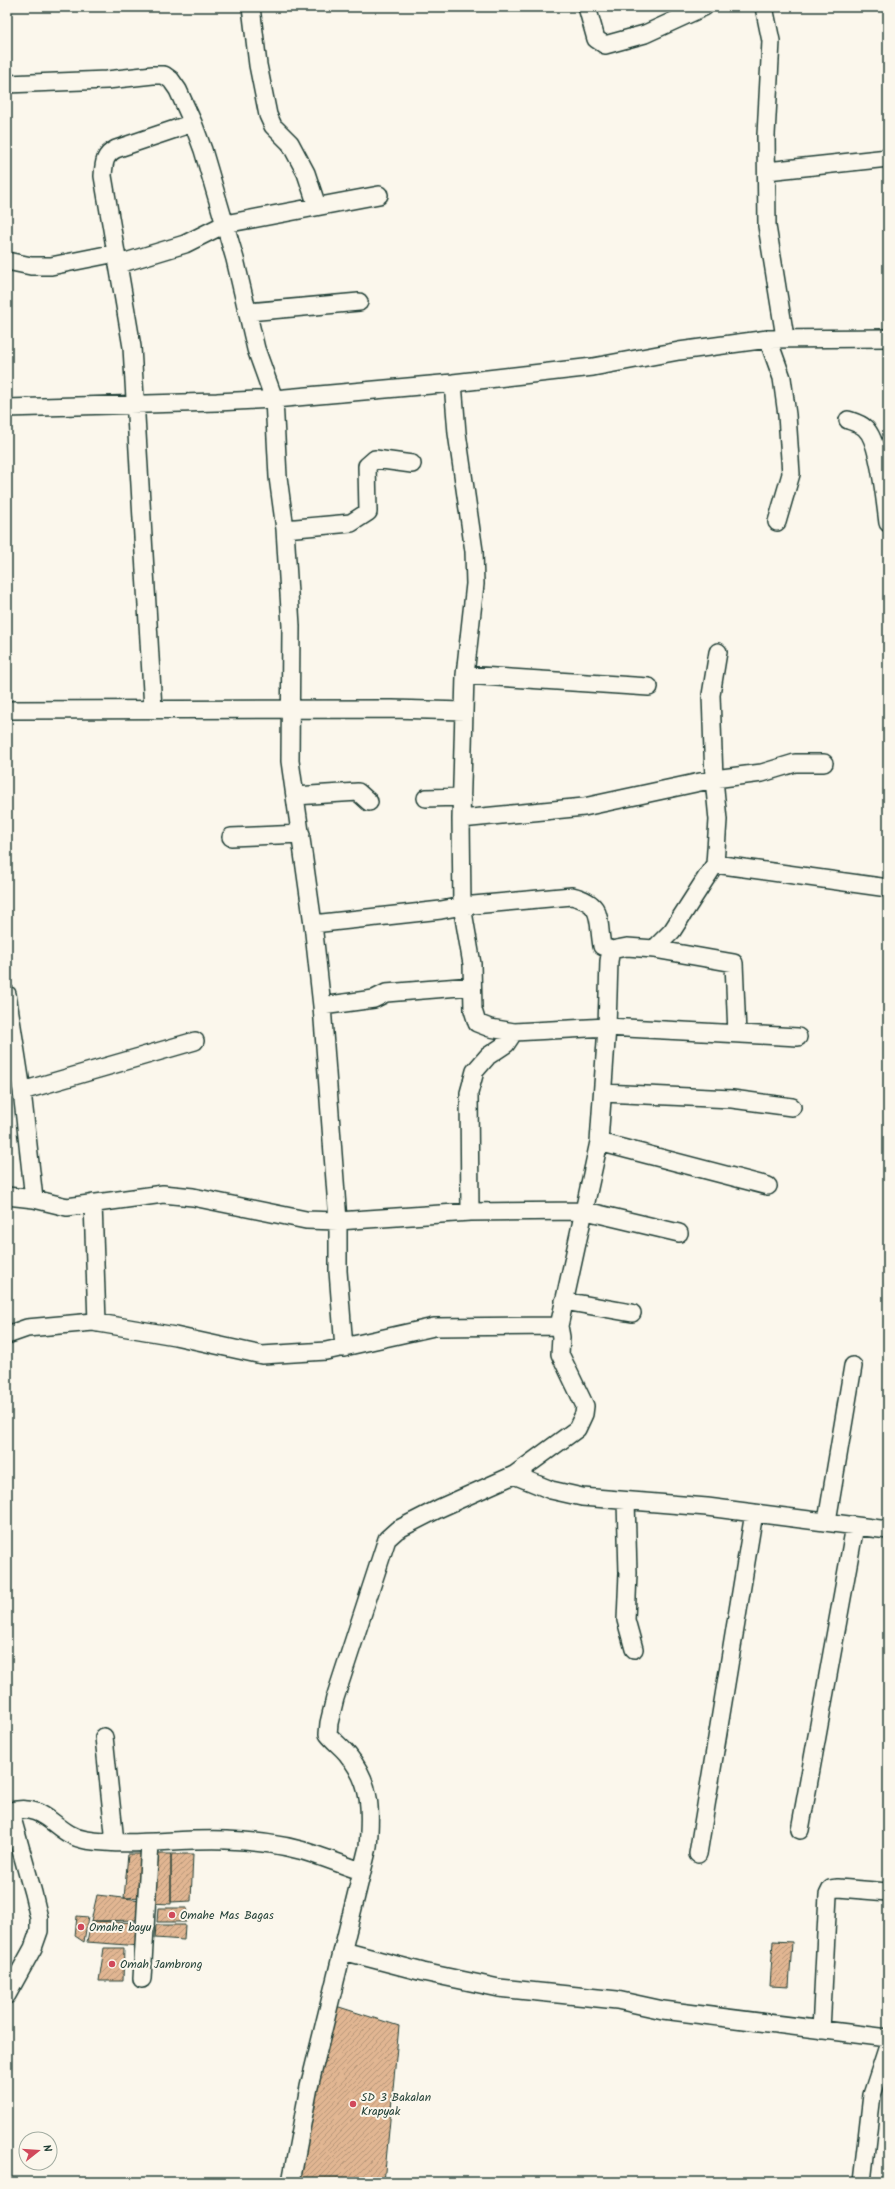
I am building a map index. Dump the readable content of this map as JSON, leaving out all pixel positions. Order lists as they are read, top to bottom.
{
  "places": [
    "Omahe Mas Bagas",
    "Omahe bayu",
    "Omah Jambrong",
    "SD 3 Bakalan Krapyak"
  ],
  "north": "right"
}
